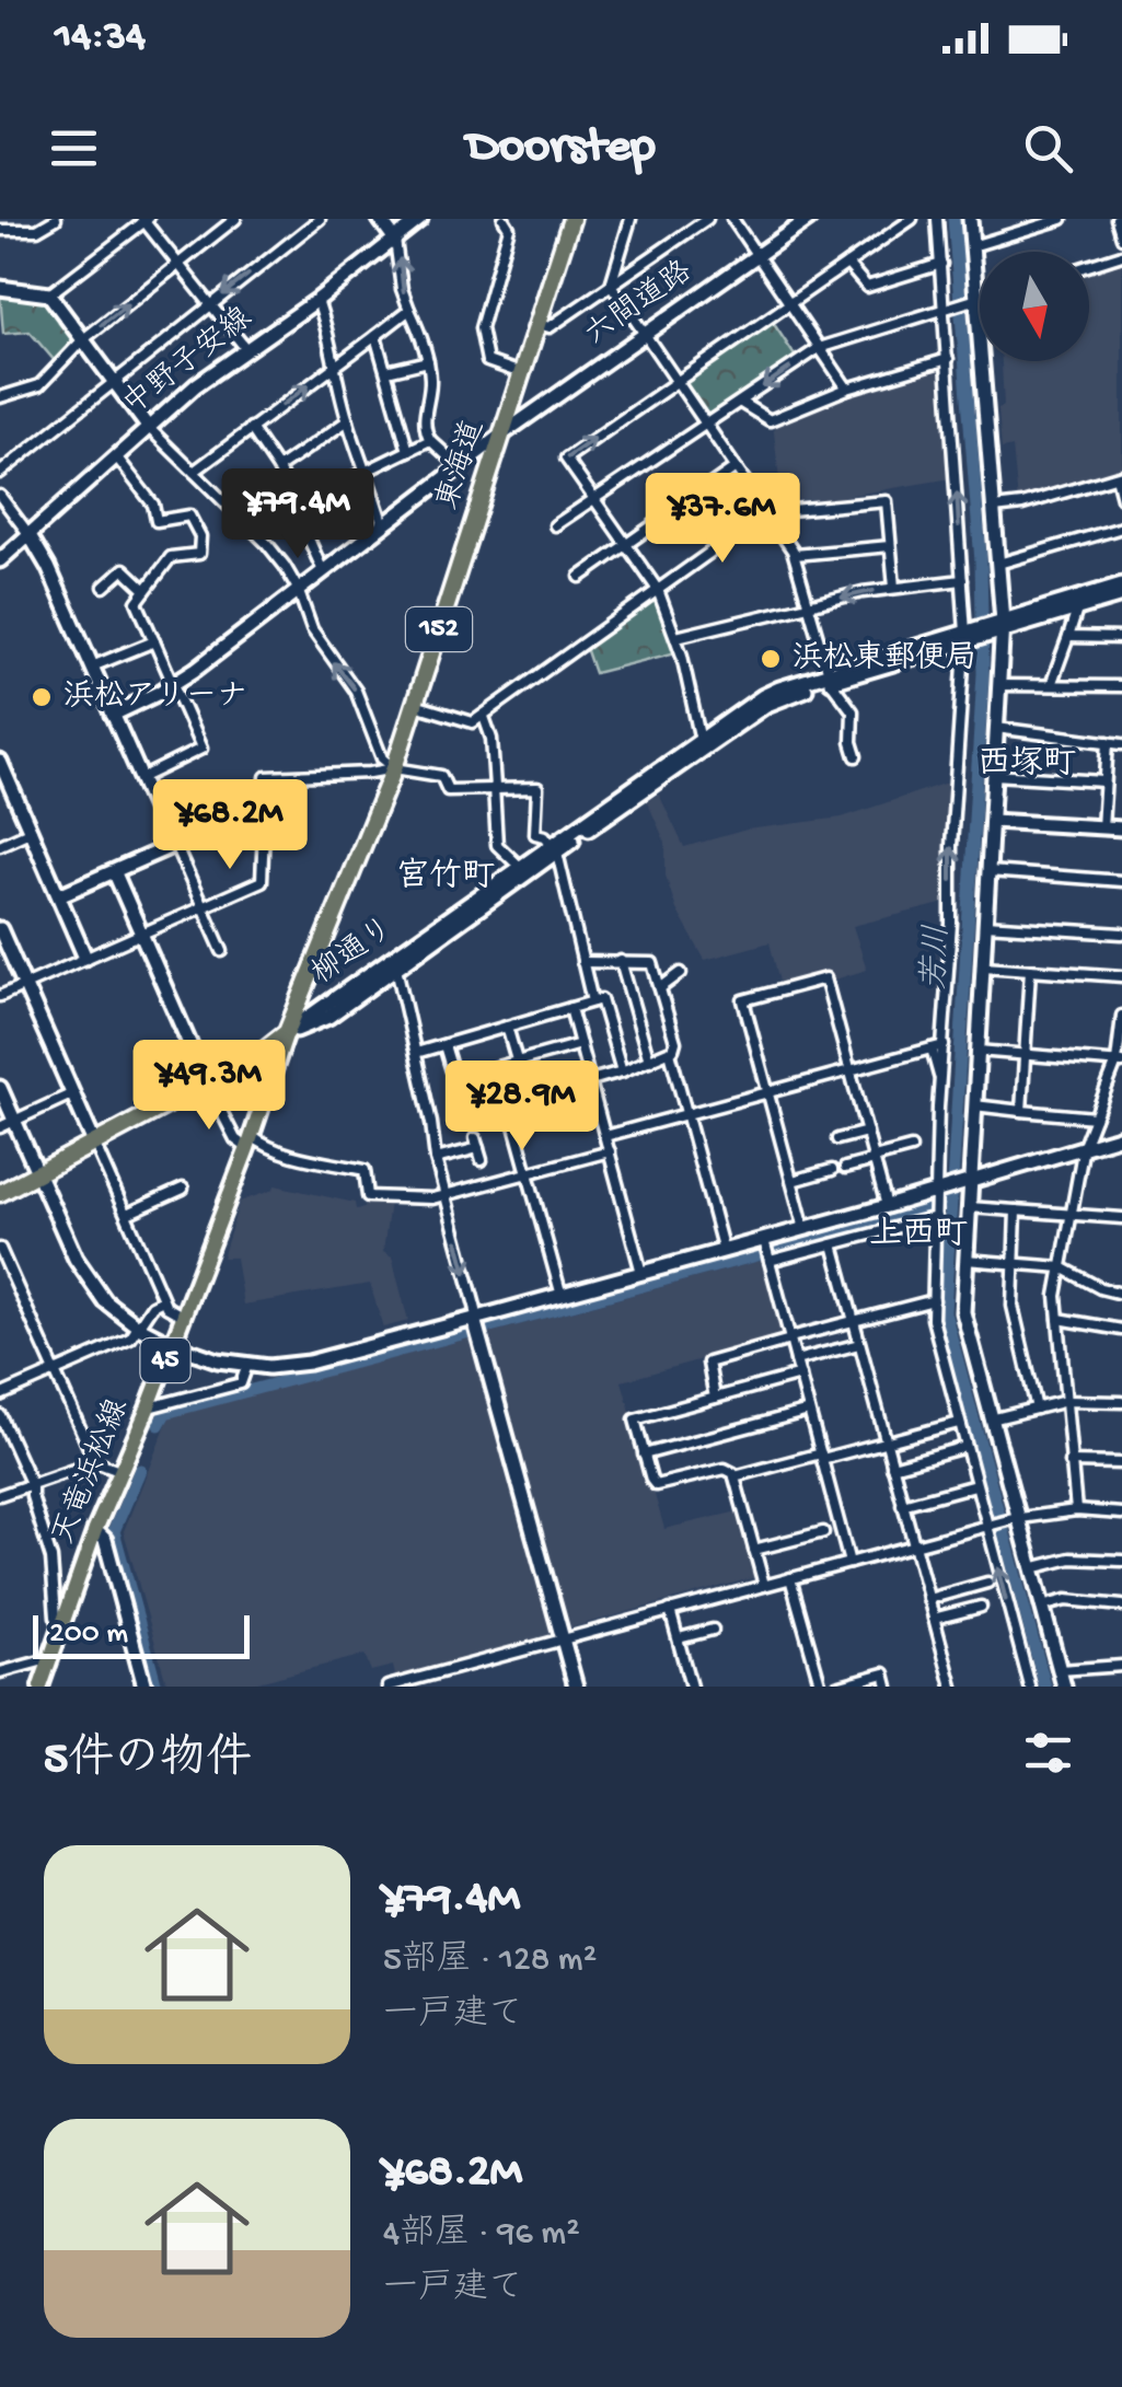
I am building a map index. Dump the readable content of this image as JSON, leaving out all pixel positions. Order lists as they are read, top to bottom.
{
  "streets": {
    "highway": ["東海道", "152"],
    "main road": ["45", "天竜浜松線"],
    "street": ["六間道路", "中野子安線", "柳通り"]
  },
  "crossings": [
    ["六間道路", "東海道"],
    ["東海道", "柳通り"],
    ["東海道", "天竜浜松線"],
    ["柳通り", "天竜浜松線"]
  ],
  "districts": ["西塚町", "宮竹町", "上西町"],
  "water": ["芳川"],
  "places": ["浜松東郵便局", "浜松アリーナ"],
  "scale_bar": "200 m",
  "north": "bottom",
  "page": {
    "status": "14:34",
    "header": "Doorstep",
    "price": [
      "¥79.4M",
      "¥37.6M",
      "¥68.2M",
      "¥49.3M",
      "¥28.9M"
    ],
    "scale": "200 m",
    "heading": "5件の物件",
    "list": [
      {
        "name": "¥79.4M",
        "note": "5部屋 · 128 m² · 一戸建て"
      },
      {
        "name": "¥68.2M",
        "note": "4部屋 · 96 m² · 一戸建て"
      }
    ]
  }
}
